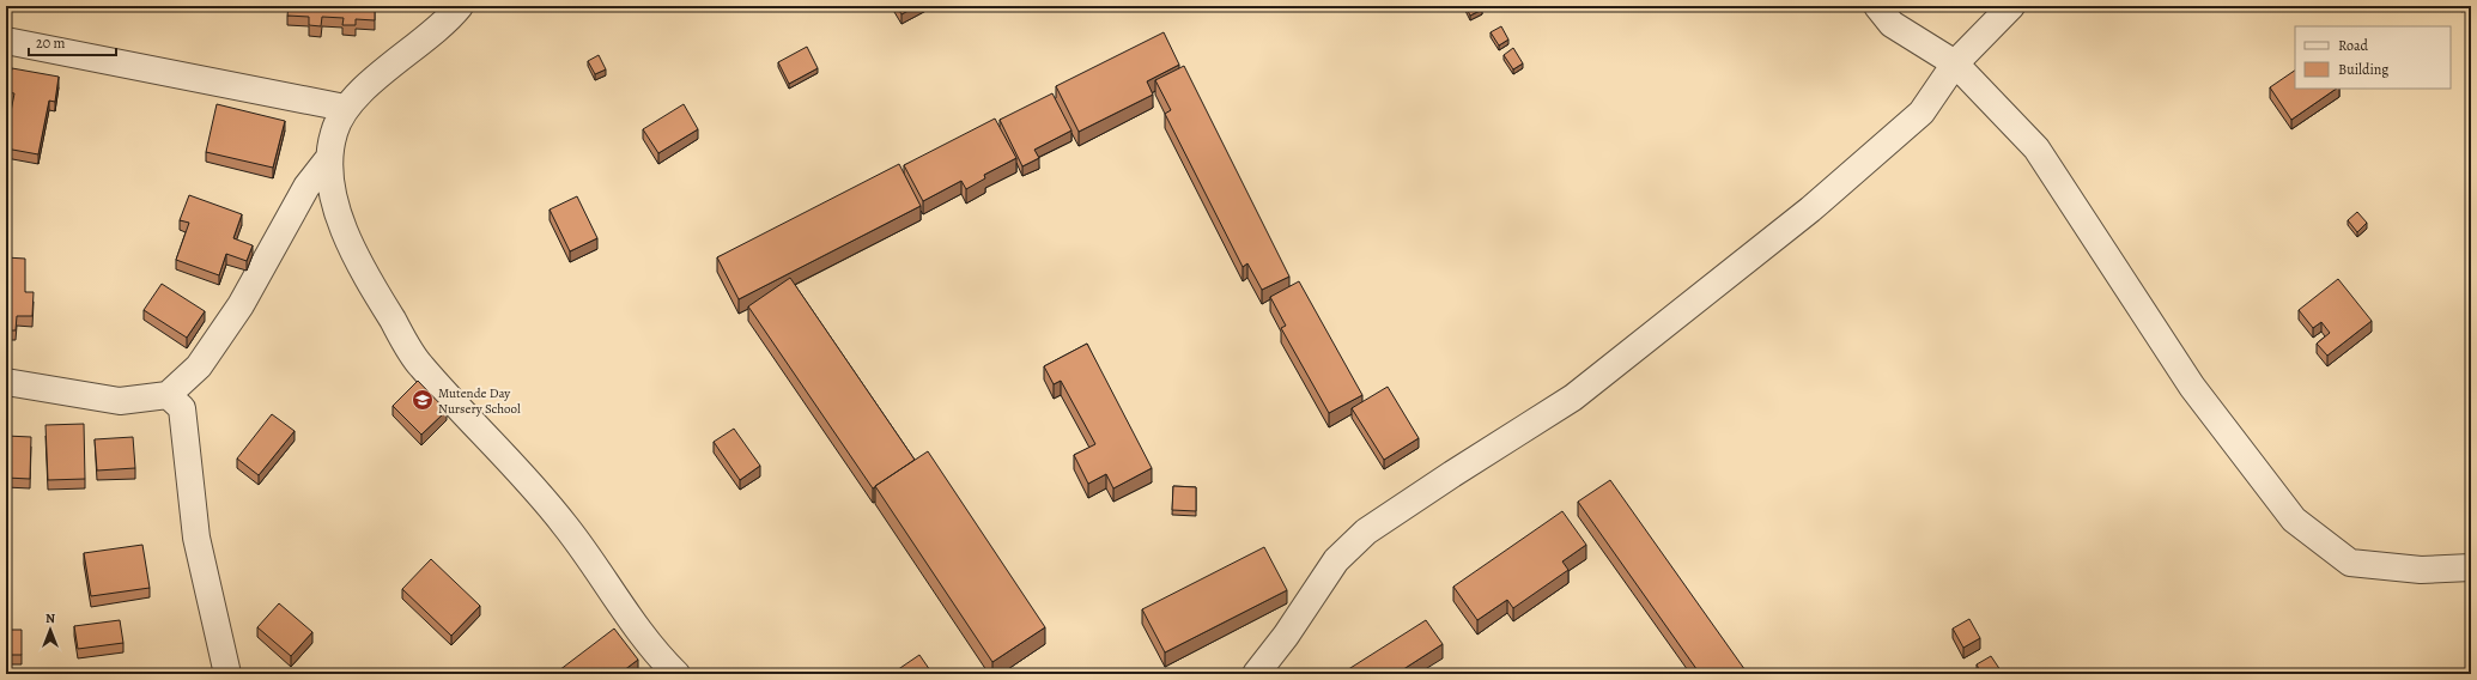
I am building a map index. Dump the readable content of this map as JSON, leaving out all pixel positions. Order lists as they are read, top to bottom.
{
  "places": {
    "school or university": ["Mutende Day Nursery School"]
  },
  "legend": ["Road", "Building"],
  "scale_bar": "20 m",
  "north": "top"
}
